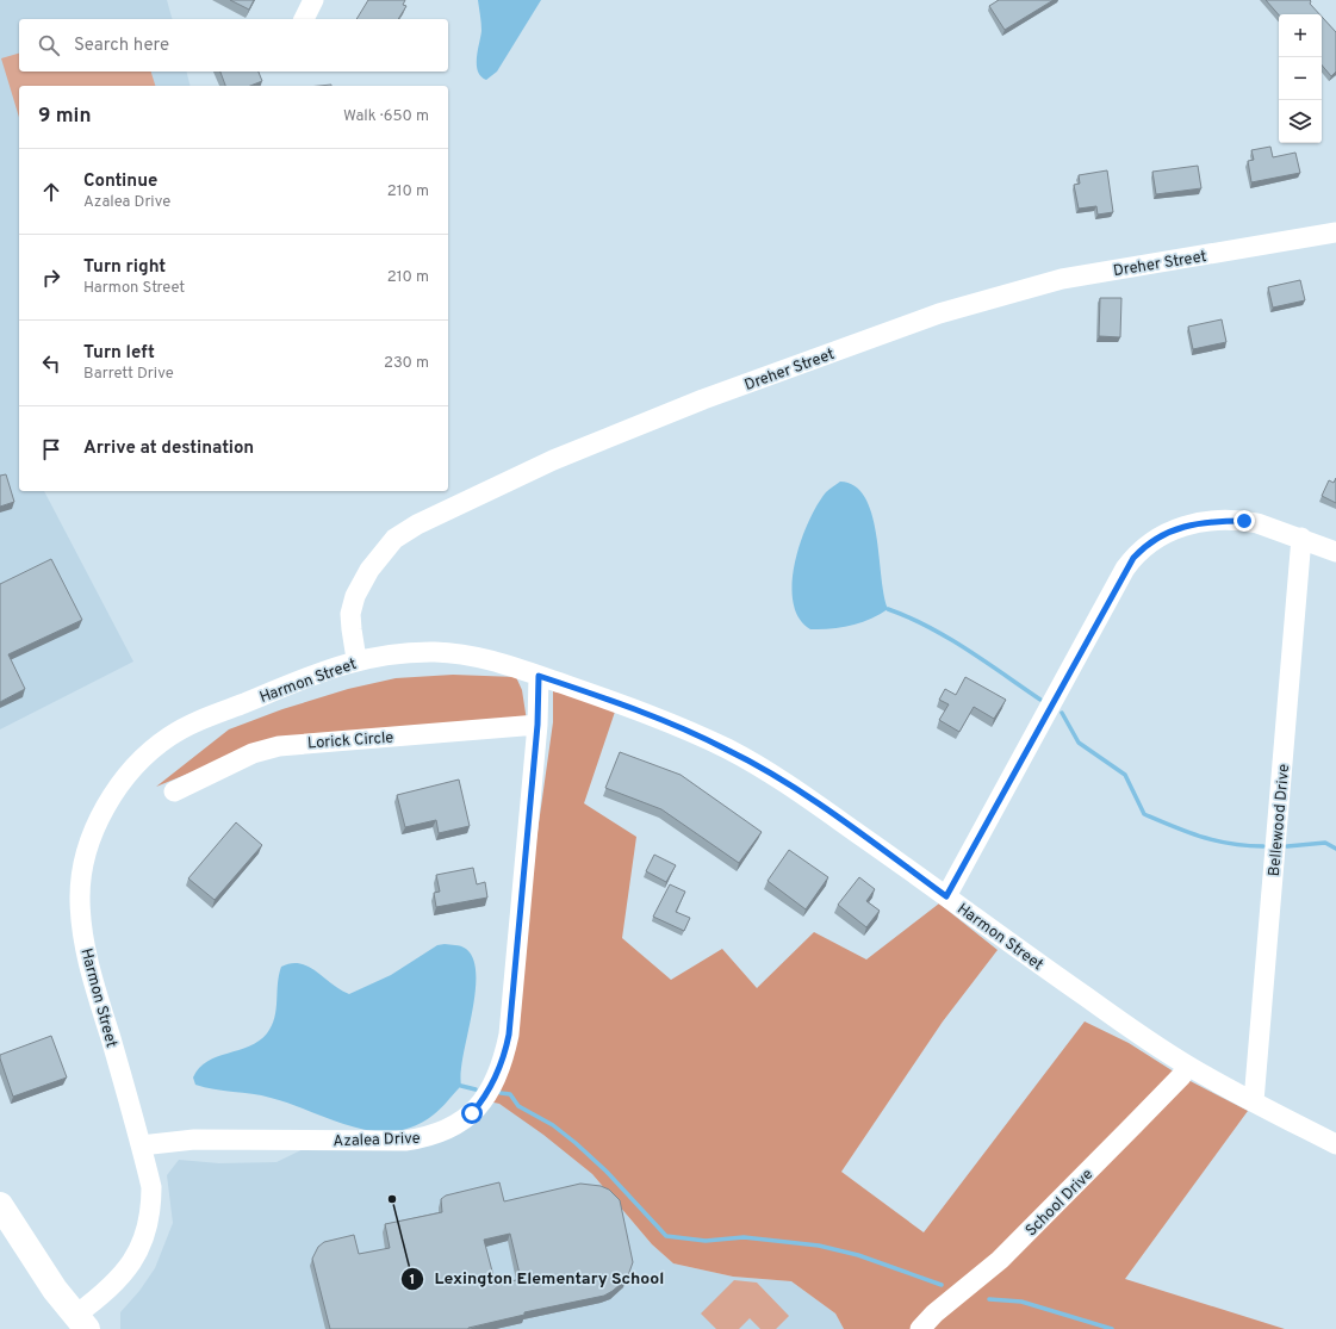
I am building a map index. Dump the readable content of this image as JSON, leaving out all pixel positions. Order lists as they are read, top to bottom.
{
  "streets": {
    "street": [
      "Dreher Street",
      "Harmon Street",
      "Lorick Circle",
      "Bellewood Drive",
      "Azalea Drive",
      "School Drive"
    ]
  },
  "crossings": [
    ["Dreher Street", "Harmon Street"],
    ["Harmon Street", "Bellewood Drive"],
    ["Harmon Street", "Azalea Drive"],
    ["Harmon Street", "School Drive"],
    ["Lorick Circle", "Azalea Drive"]
  ],
  "places": ["Lexington Elementary School"],
  "page": {
    "map_buttons": ["+", "−"],
    "search": "Search here",
    "heading": ["9 min", "Walk · 650 m"],
    "list": [
      ["Continue", "Azalea Drive", "210 m"],
      ["Turn right", "Harmon Street", "210 m"],
      ["Turn left", "Barrett Drive", "230 m"],
      "Arrive at destination"
    ]
  }
}
